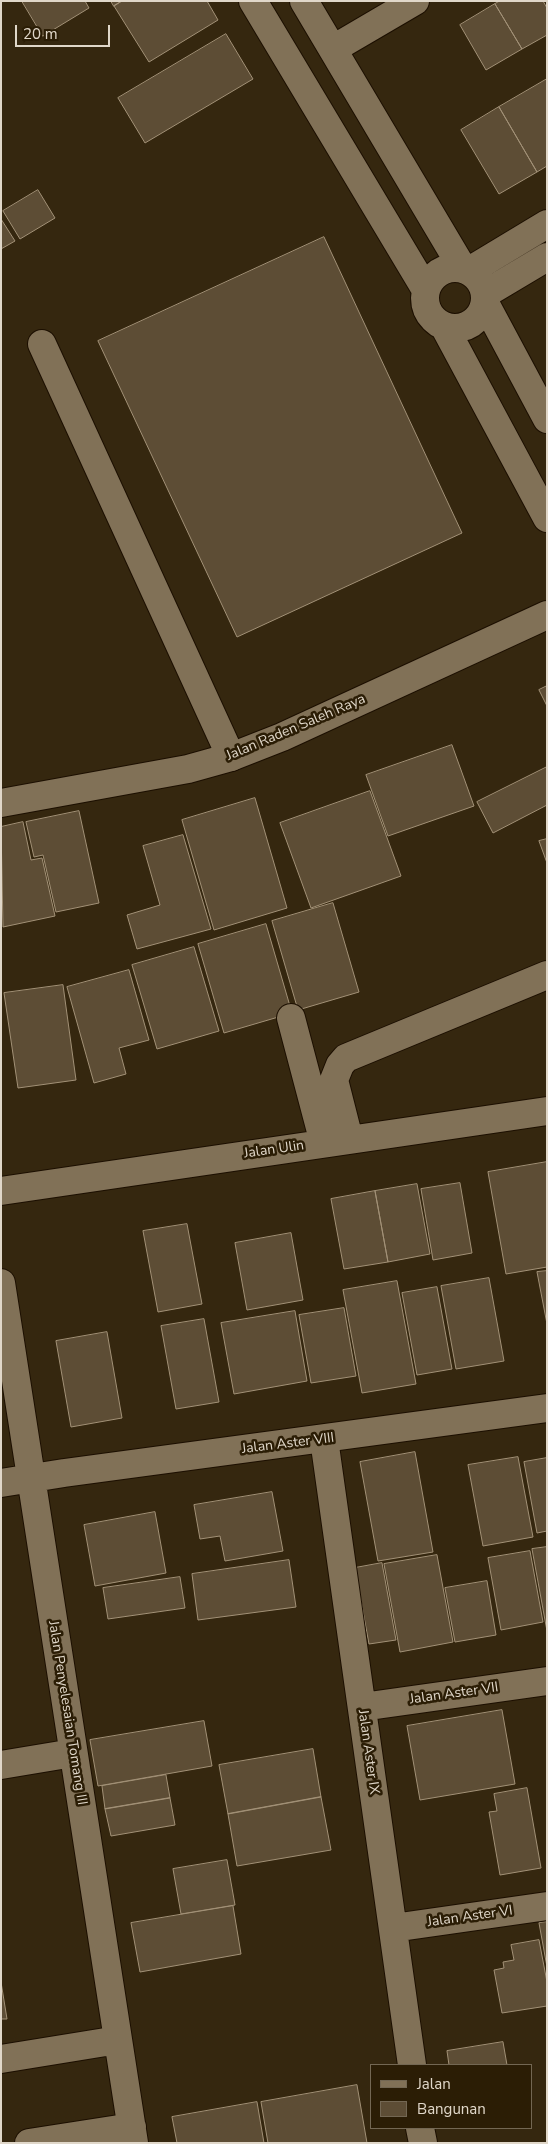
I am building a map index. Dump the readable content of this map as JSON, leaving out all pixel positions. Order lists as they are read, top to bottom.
{
  "streets": {
    "street": [
      "Jalan Raden Saleh Raya",
      "Jalan Ulin",
      "Jalan Aster VIII",
      "Jalan Aster VII",
      "Jalan Penyelesaian Tomang III",
      "Jalan Aster IX",
      "Jalan Aster VI"
    ]
  },
  "crossings": [
    ["Jalan Aster VIII", "Jalan Penyelesaian Tomang III"],
    ["Jalan Aster VIII", "Jalan Aster IX"],
    ["Jalan Aster VII", "Jalan Aster IX"],
    ["Jalan Aster IX", "Jalan Aster VI"]
  ],
  "legend": ["Jalan", "Bangunan"],
  "scale_bar": "20 m"
}
